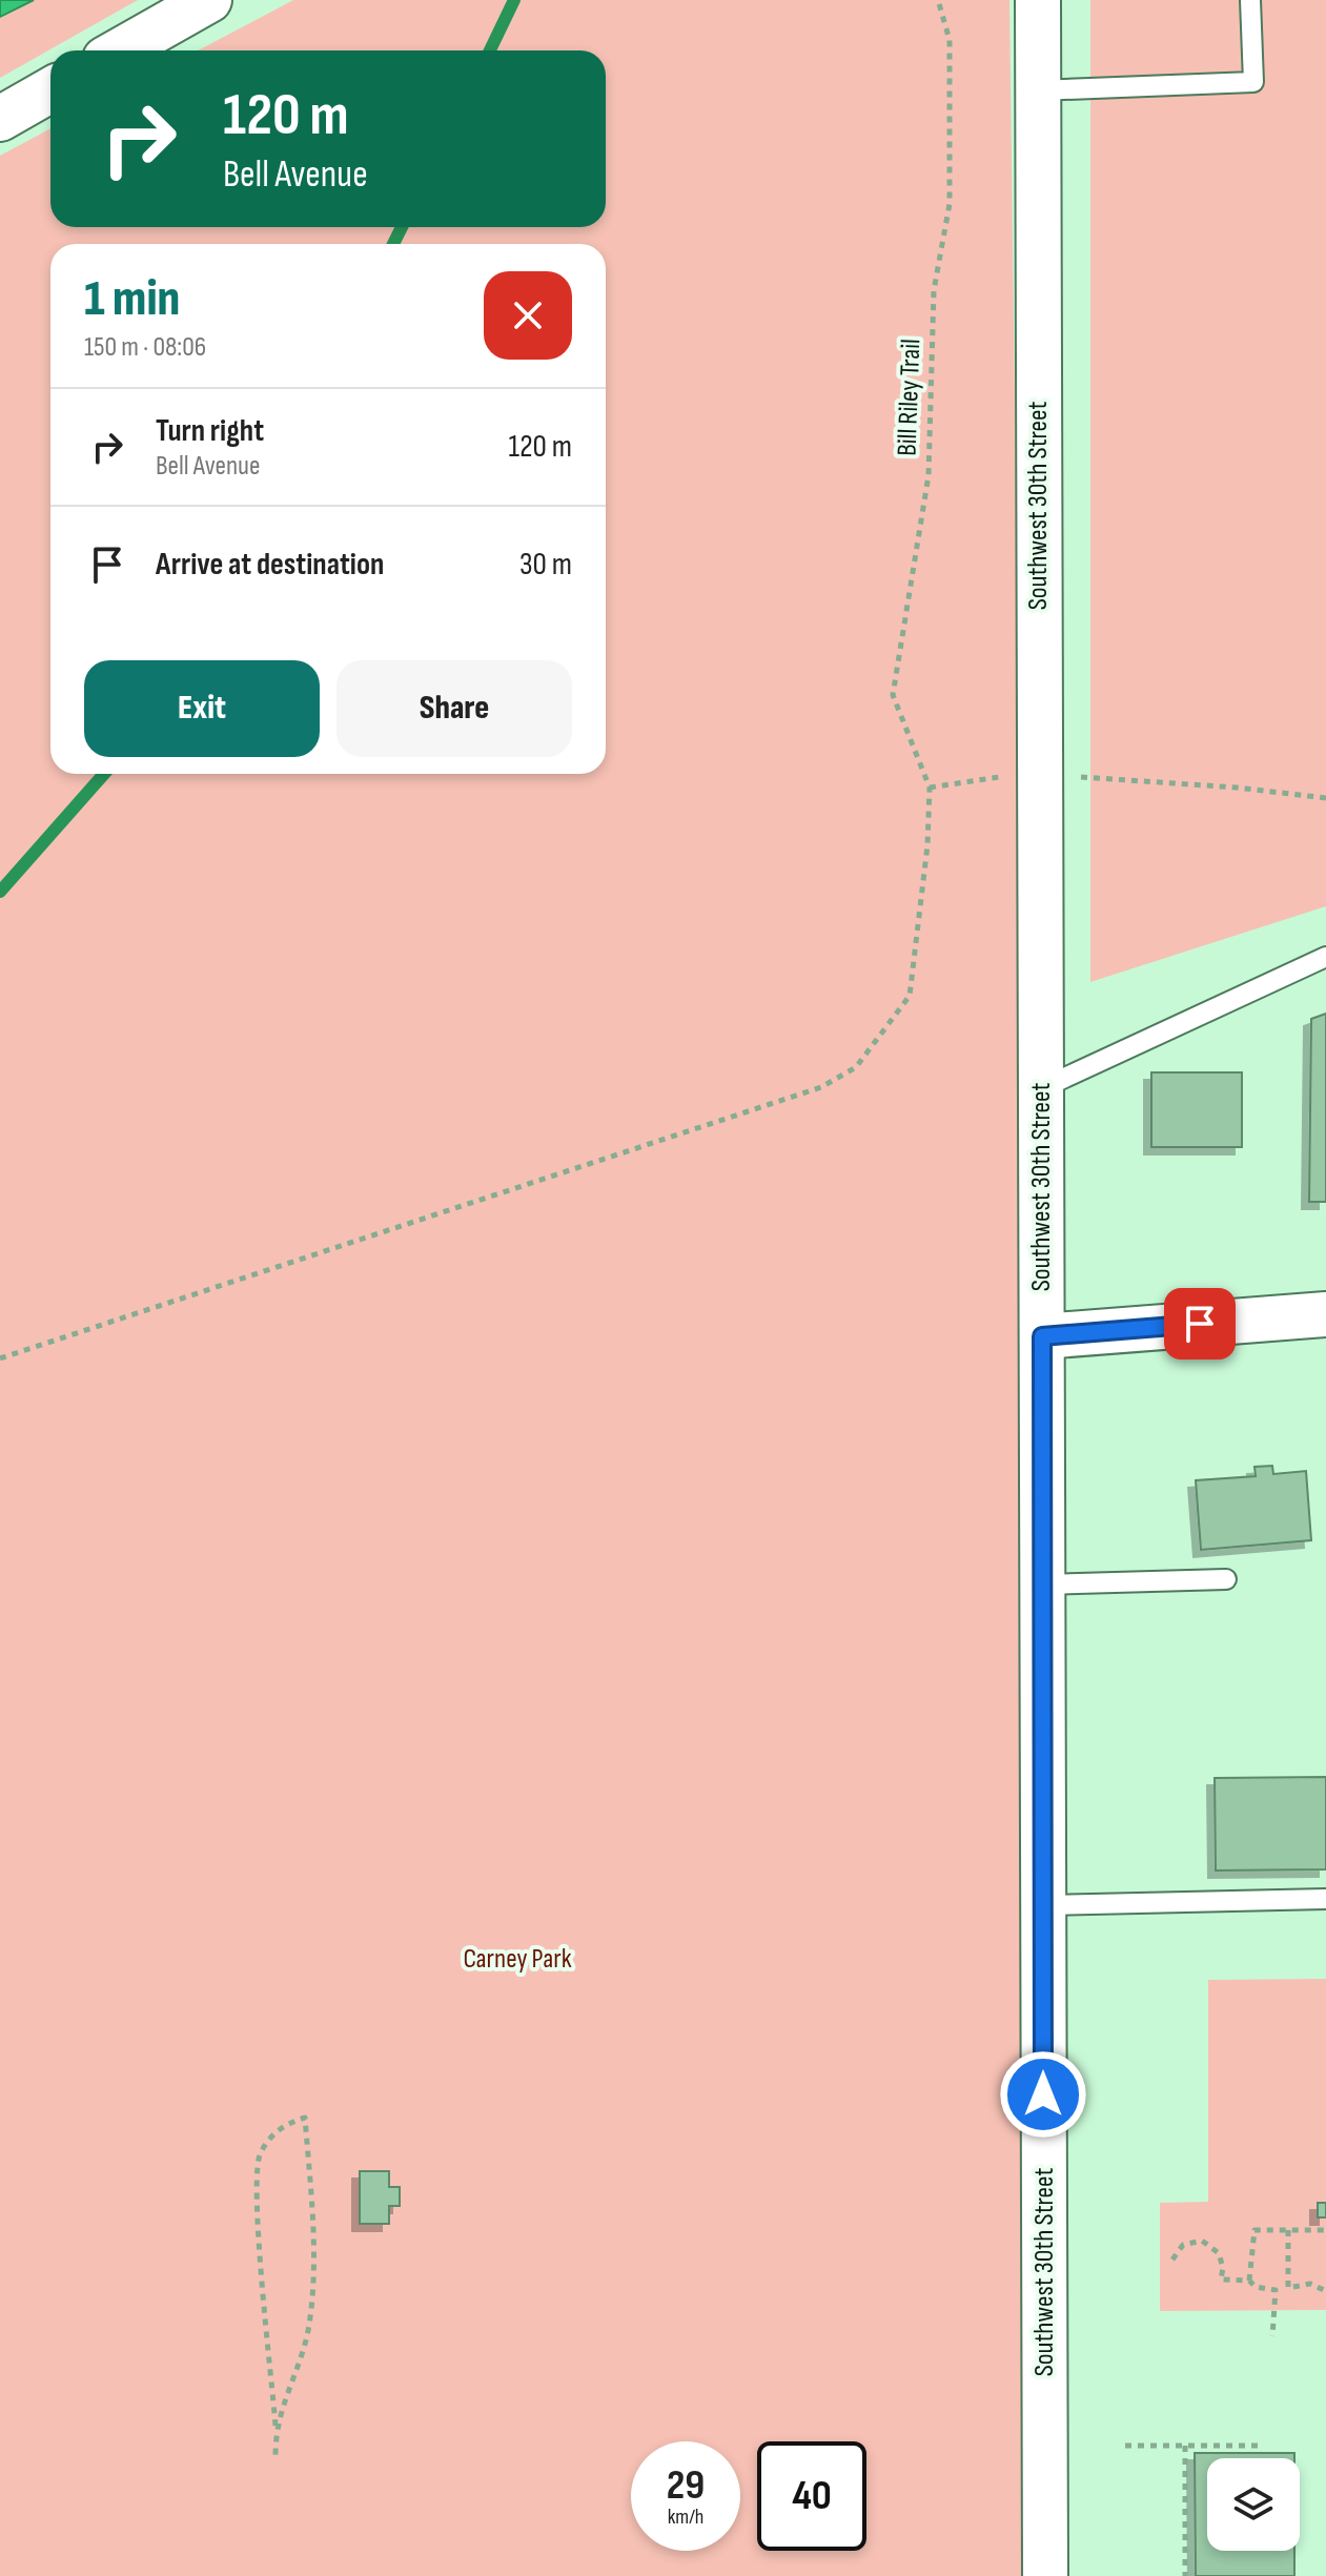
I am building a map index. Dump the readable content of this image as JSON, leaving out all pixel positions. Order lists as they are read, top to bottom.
{
  "streets": {
    "street": ["Southwest 30th Street"],
    "path": ["Bill Riley Trail"]
  },
  "parks": ["Carney Park"],
  "page": {
    "turn": ["120 m", "Bell Avenue"],
    "heading": ["1 min", "150 m · 08:06"],
    "list": [
      {
        "name": "Turn right",
        "note": "Bell Avenue",
        "value": "120 m"
      },
      {
        "name": "Arrive at destination",
        "value": "30 m"
      }
    ],
    "buttons": ["Exit", "Share"],
    "speed": "29 km/h",
    "limit": "40"
  }
}
